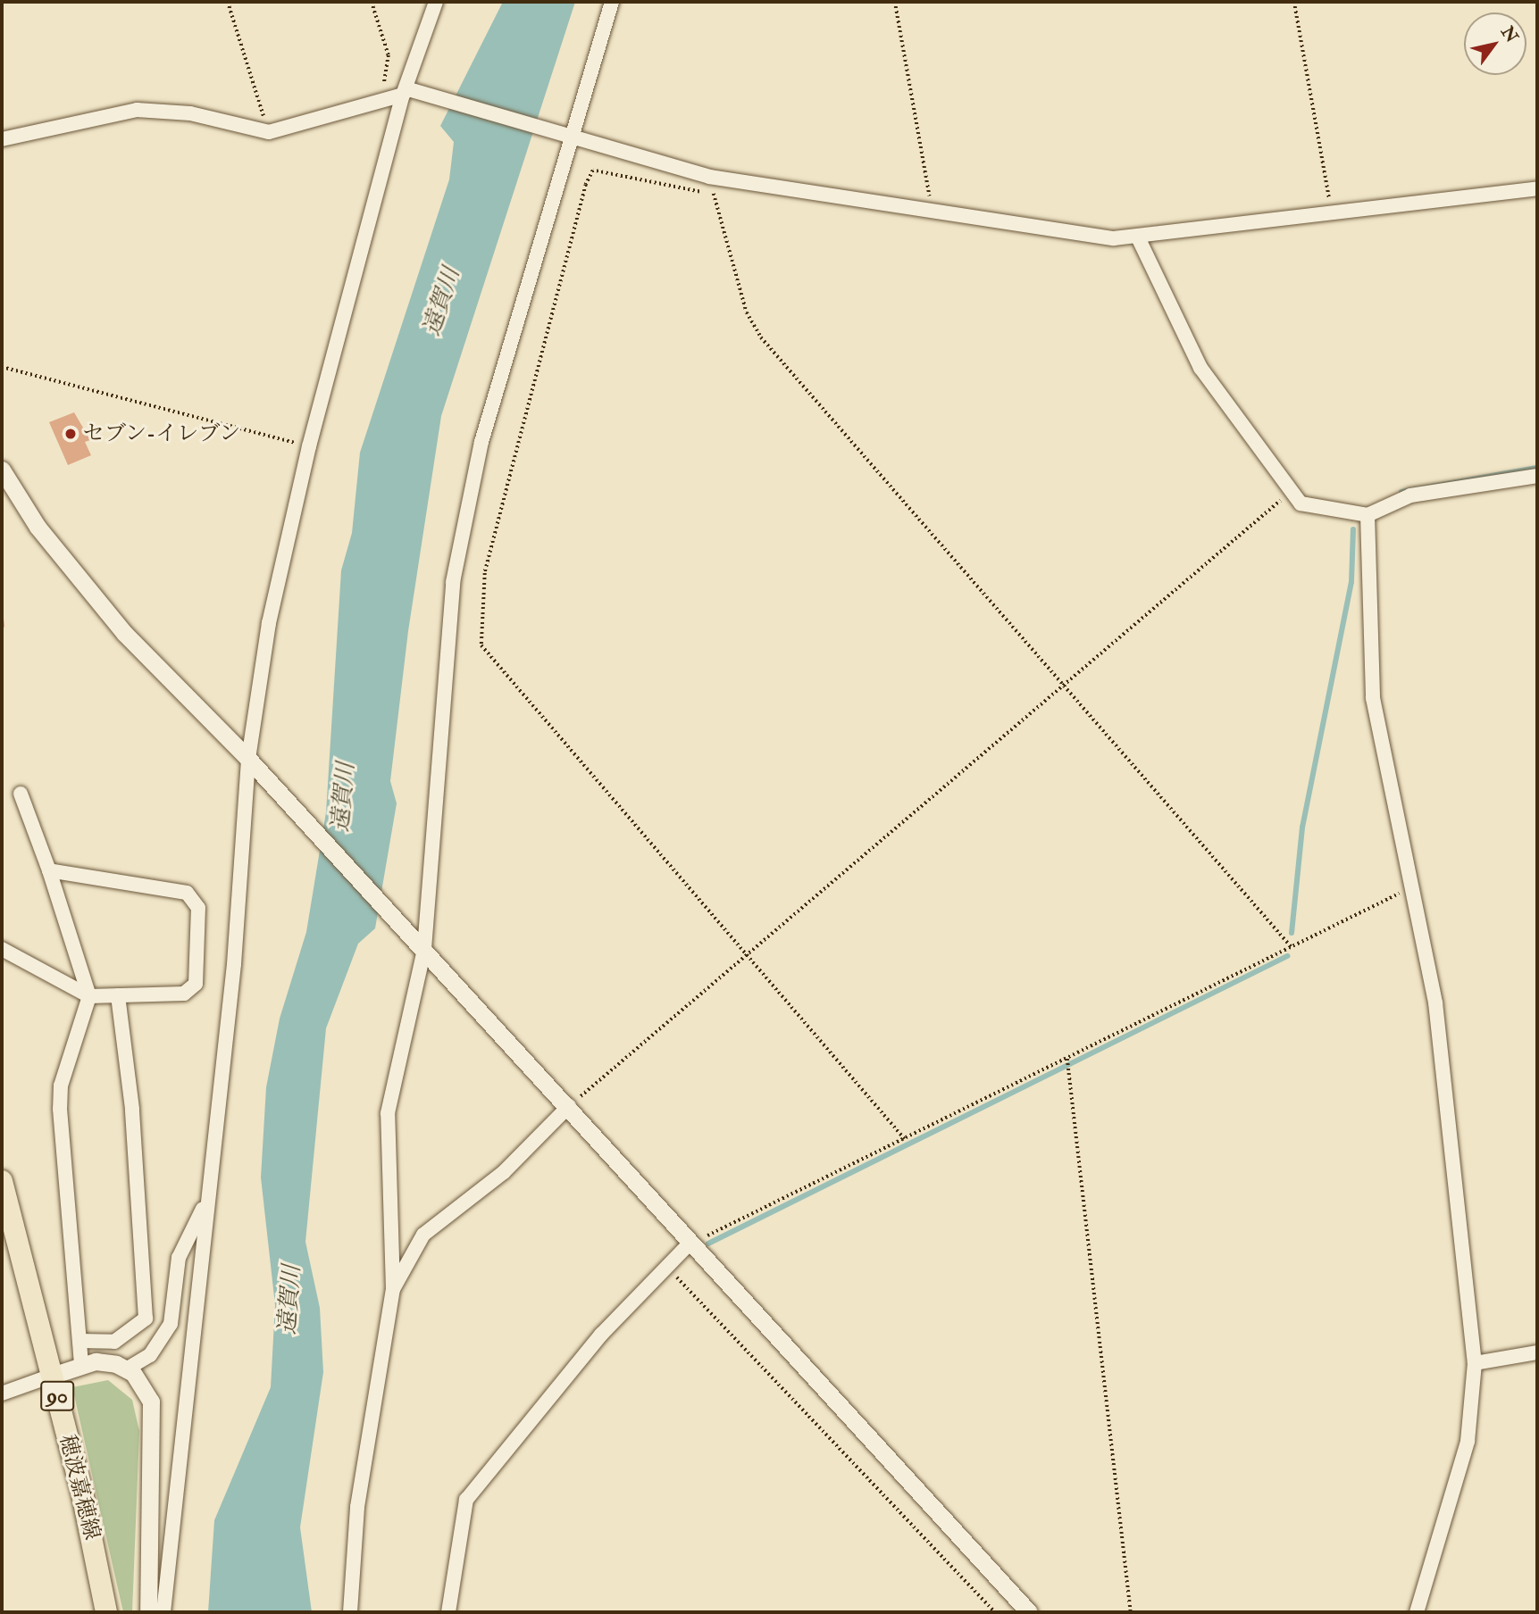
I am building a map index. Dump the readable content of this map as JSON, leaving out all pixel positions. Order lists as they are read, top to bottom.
{
  "streets": {
    "main road": ["90", "穂波嘉穂線"]
  },
  "water": ["遠賀川"],
  "places": ["セブン-イレブン"],
  "north": "top right"
}
